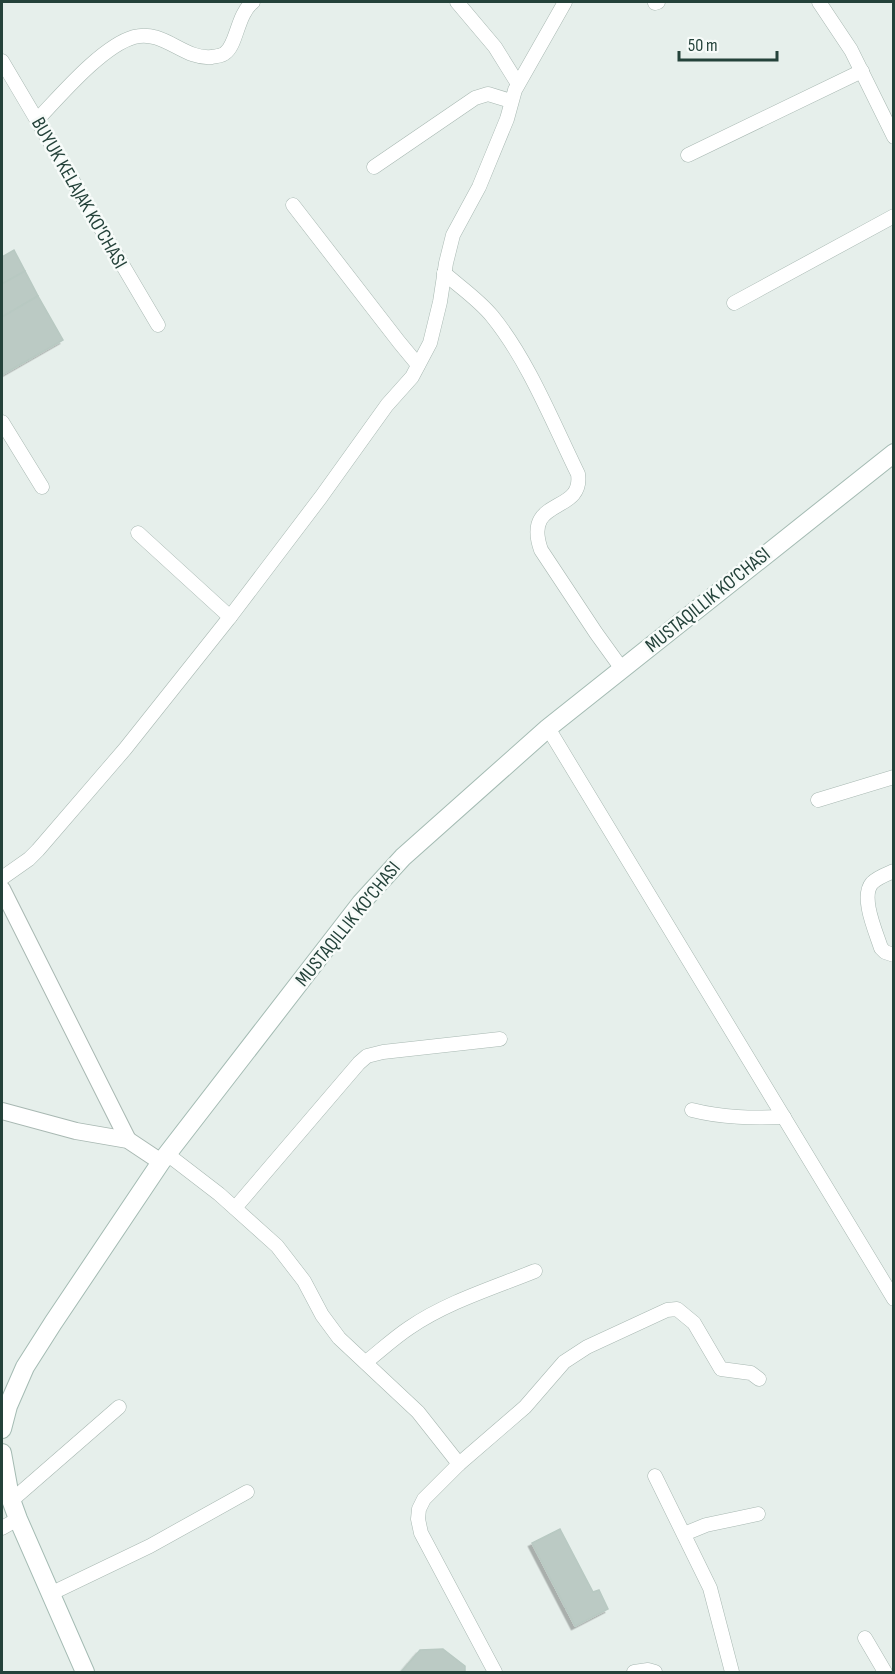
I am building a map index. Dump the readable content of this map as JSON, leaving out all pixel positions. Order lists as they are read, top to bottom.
{
  "streets": {
    "main road": ["MUSTAQILLIK KO’CHASI"],
    "street": ["BUYUK KELAJAK KO'CHASI"]
  },
  "scale_bar": "50 m"
}
